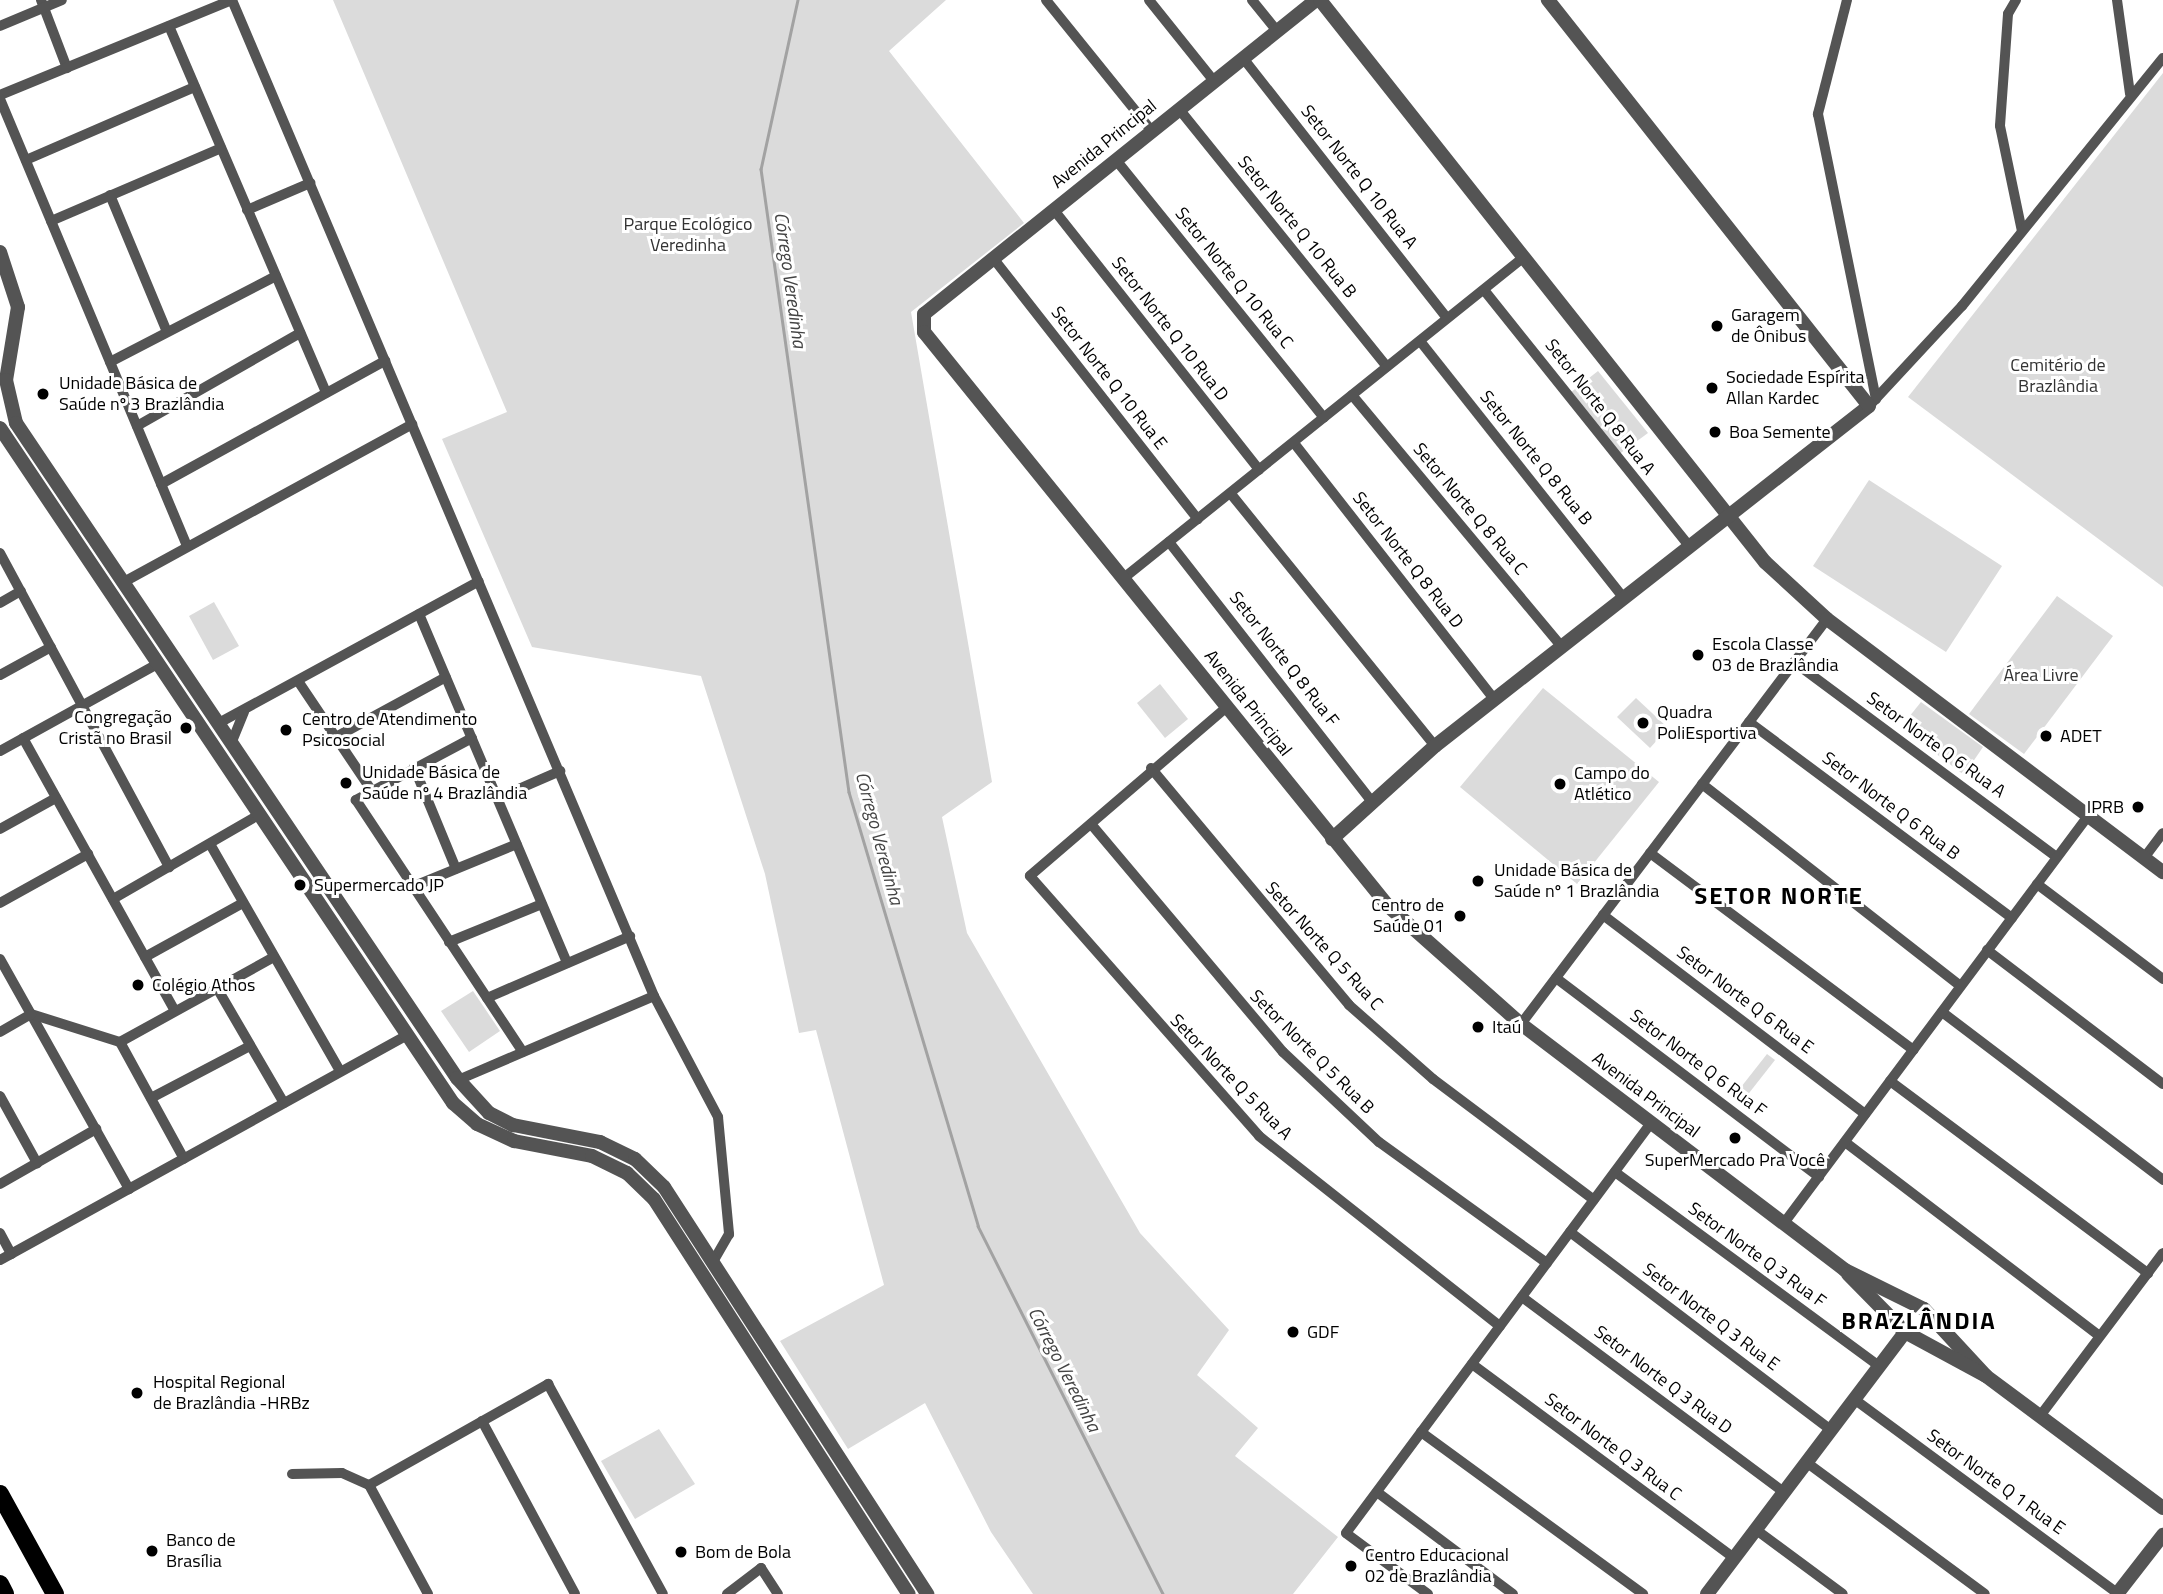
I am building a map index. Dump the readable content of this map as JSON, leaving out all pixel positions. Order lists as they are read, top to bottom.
{
  "streets": {
    "street": [
      "Avenida Principal",
      "Setor Norte Q 10 Rua A",
      "Setor Norte Q 10 Rua B",
      "Setor Norte Q 10 Rua C",
      "Setor Norte Q 10 Rua D",
      "Setor Norte Q 10 Rua E",
      "Setor Norte Q 8 Rua A",
      "Setor Norte Q 8 Rua B",
      "Setor Norte Q 8 Rua C",
      "Setor Norte Q 8 Rua D",
      "Setor Norte Q 8 Rua F",
      "Setor Norte Q 6 Rua A",
      "Setor Norte Q 6 Rua B",
      "Setor Norte Q 5 Rua C",
      "Setor Norte Q 6 Rua E",
      "Setor Norte Q 5 Rua B",
      "Setor Norte Q 6 Rua F",
      "Setor Norte Q 5 Rua A",
      "Setor Norte Q 3 Rua F",
      "Setor Norte Q 3 Rua E",
      "Setor Norte Q 3 Rua D",
      "Setor Norte Q 3 Rua C",
      "Setor Norte Q 1 Rua E"
    ]
  },
  "crossings": [
    ["Avenida Principal", "Setor Norte Q 10 Rua A"],
    ["Avenida Principal", "Setor Norte Q 10 Rua B"],
    ["Avenida Principal", "Setor Norte Q 10 Rua C"],
    ["Avenida Principal", "Setor Norte Q 10 Rua D"],
    ["Avenida Principal", "Setor Norte Q 10 Rua E"],
    ["Setor Norte Q 5 Rua B", "Setor Norte Q 5 Rua A"]
  ],
  "districts": ["SETOR NORTE", "BRAZLÂNDIA"],
  "water": ["Córrego Veredinha"],
  "parks": ["Parque Ecológico Veredinha", "Cemitério de Brazlândia", "Área Livre"],
  "places": [
    "Garagem de Ônibus",
    "Sociedade Espírita Allan Kardec",
    "Unidade Básica de Saúde nº 3 Brazlândia",
    "Boa Semente",
    "Escola Classe 03 de Brazlândia",
    "Quadra PoliEsportiva",
    "Congregação Cristã no Brasil",
    "Centro de Atendimento Psicosocial",
    "ADET",
    "Unidade Básica de Saúde nº 4 Brazlândia",
    "Campo do Atlético",
    "IPRB",
    "Unidade Básica de Saúde nº 1 Brazlândia",
    "Supermercado JP",
    "Centro de Saúde 01",
    "Colégio Athos",
    "Itaú",
    "SuperMercado Pra Você",
    "GDF",
    "Hospital Regional de Brazlândia -HRBz",
    "Banco de Brasília",
    "Bom de Bola",
    "Centro Educacional 02 de Brazlândia"
  ]
}
